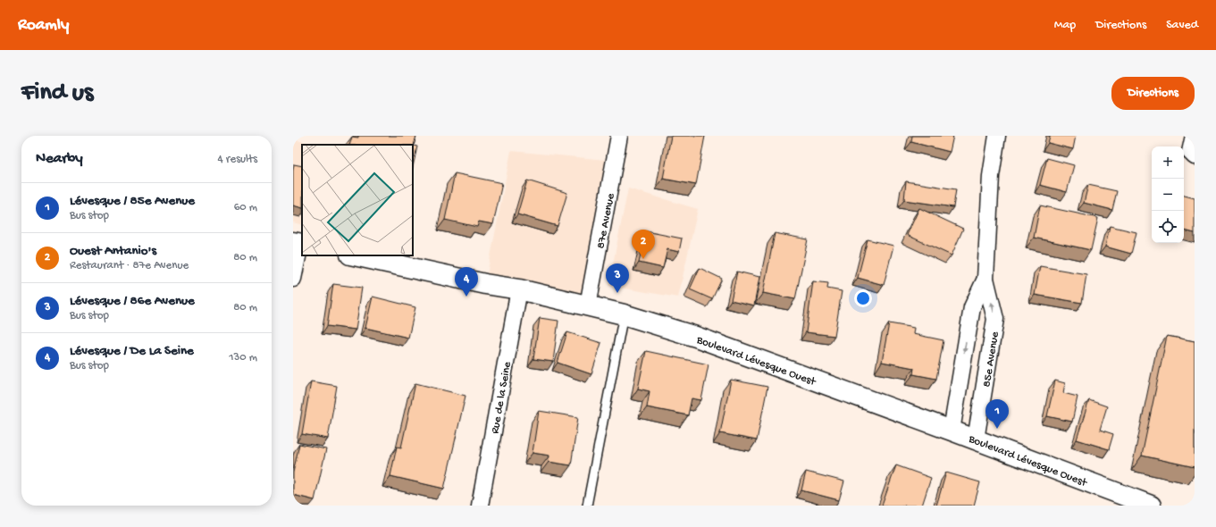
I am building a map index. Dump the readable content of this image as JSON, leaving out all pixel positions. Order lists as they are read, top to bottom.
{
  "streets": {
    "street": [
      "87e Avenue",
      "Boulevard Lévesque Ouest",
      "85e Avenue",
      "Rue de la Seine"
    ]
  },
  "crossings": [
    ["87e Avenue", "Boulevard Lévesque Ouest"],
    ["Boulevard Lévesque Ouest", "85e Avenue"],
    ["Boulevard Lévesque Ouest", "Rue de la Seine"]
  ],
  "page": {
    "header": "Roamly",
    "nav": ["Map", "Directions", "Saved"],
    "buttons": "Directions",
    "title": "Find us",
    "heading": ["Nearby", "4 results"],
    "map_buttons": ["+", "−"],
    "list": [
      {
        "mark": "1",
        "name": "Lévesque / 85e Avenue",
        "note": "Bus stop",
        "value": "60 m"
      },
      {
        "mark": "2",
        "name": "Ouest Antanio's",
        "note": "Restaurant · 87e Avenue",
        "value": "80 m"
      },
      {
        "mark": "3",
        "name": "Lévesque / 86e Avenue",
        "note": "Bus stop",
        "value": "80 m"
      },
      {
        "mark": "4",
        "name": "Lévesque / De La Seine",
        "note": "Bus stop",
        "value": "130 m"
      }
    ],
    "pins": [
      "2",
      "3",
      "4",
      "1"
    ]
  }
}
